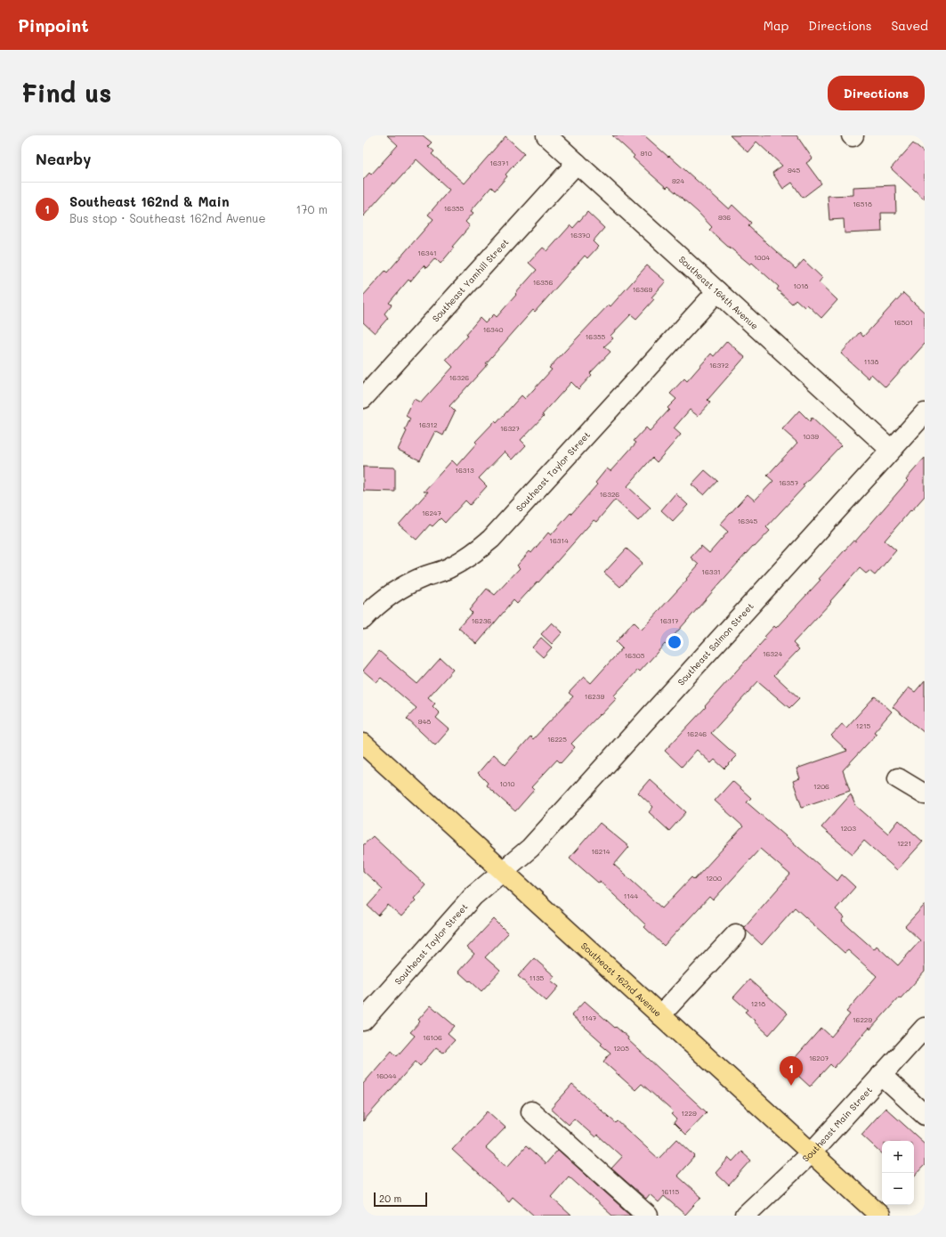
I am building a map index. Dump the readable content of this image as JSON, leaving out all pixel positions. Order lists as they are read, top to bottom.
{
  "streets": {
    "main road": ["Southeast 162nd Avenue"],
    "street": [
      "Southeast Yamhill Street",
      "Southeast 164th Avenue",
      "Southeast Taylor Street",
      "Southeast Salmon Street",
      "Southeast Main Street"
    ]
  },
  "crossings": [
    ["Southeast Yamhill Street", "Southeast 164th Avenue"],
    ["Southeast 164th Avenue", "Southeast Taylor Street"],
    ["Southeast 164th Avenue", "Southeast Salmon Street"],
    ["Southeast Taylor Street", "Southeast Salmon Street"],
    ["Southeast Taylor Street", "Southeast 162nd Avenue"],
    ["Southeast Salmon Street", "Southeast 162nd Avenue"],
    ["Southeast 162nd Avenue", "Southeast Main Street"]
  ],
  "house_numbers": [
    "910",
    "16371",
    "945",
    "924",
    "16518",
    "16355",
    "936",
    "16370",
    "16341",
    "1004",
    "16356",
    "1018",
    "16369",
    "16501",
    "16340",
    "16355",
    "1138",
    "16372",
    "16326",
    "16312",
    "16327",
    "1039",
    "16313",
    "16357",
    "16326",
    "16247",
    "16345",
    "16314",
    "16331",
    "16236",
    "16317",
    "16324",
    "16305",
    "16239",
    "948",
    "1215",
    "16246",
    "16225",
    "1010",
    "1206",
    "1203",
    "1221",
    "16214",
    "1200",
    "1144",
    "1135",
    "1218",
    "1147",
    "16229",
    "16106",
    "1205",
    "16207",
    "16044",
    "1229",
    "16115"
  ],
  "scale_bar": "20 m",
  "page": {
    "header": "Pinpoint",
    "nav": ["Map", "Directions", "Saved"],
    "buttons": "Directions",
    "title": "Find us",
    "heading": "Nearby",
    "list": [
      {
        "mark": "1",
        "name": "Southeast 162nd & Main",
        "note": "Bus stop · Southeast 162nd Avenue",
        "value": "170 m"
      }
    ],
    "pins": "1",
    "map_buttons": ["+", "−"],
    "scale": "20 m"
  }
}
